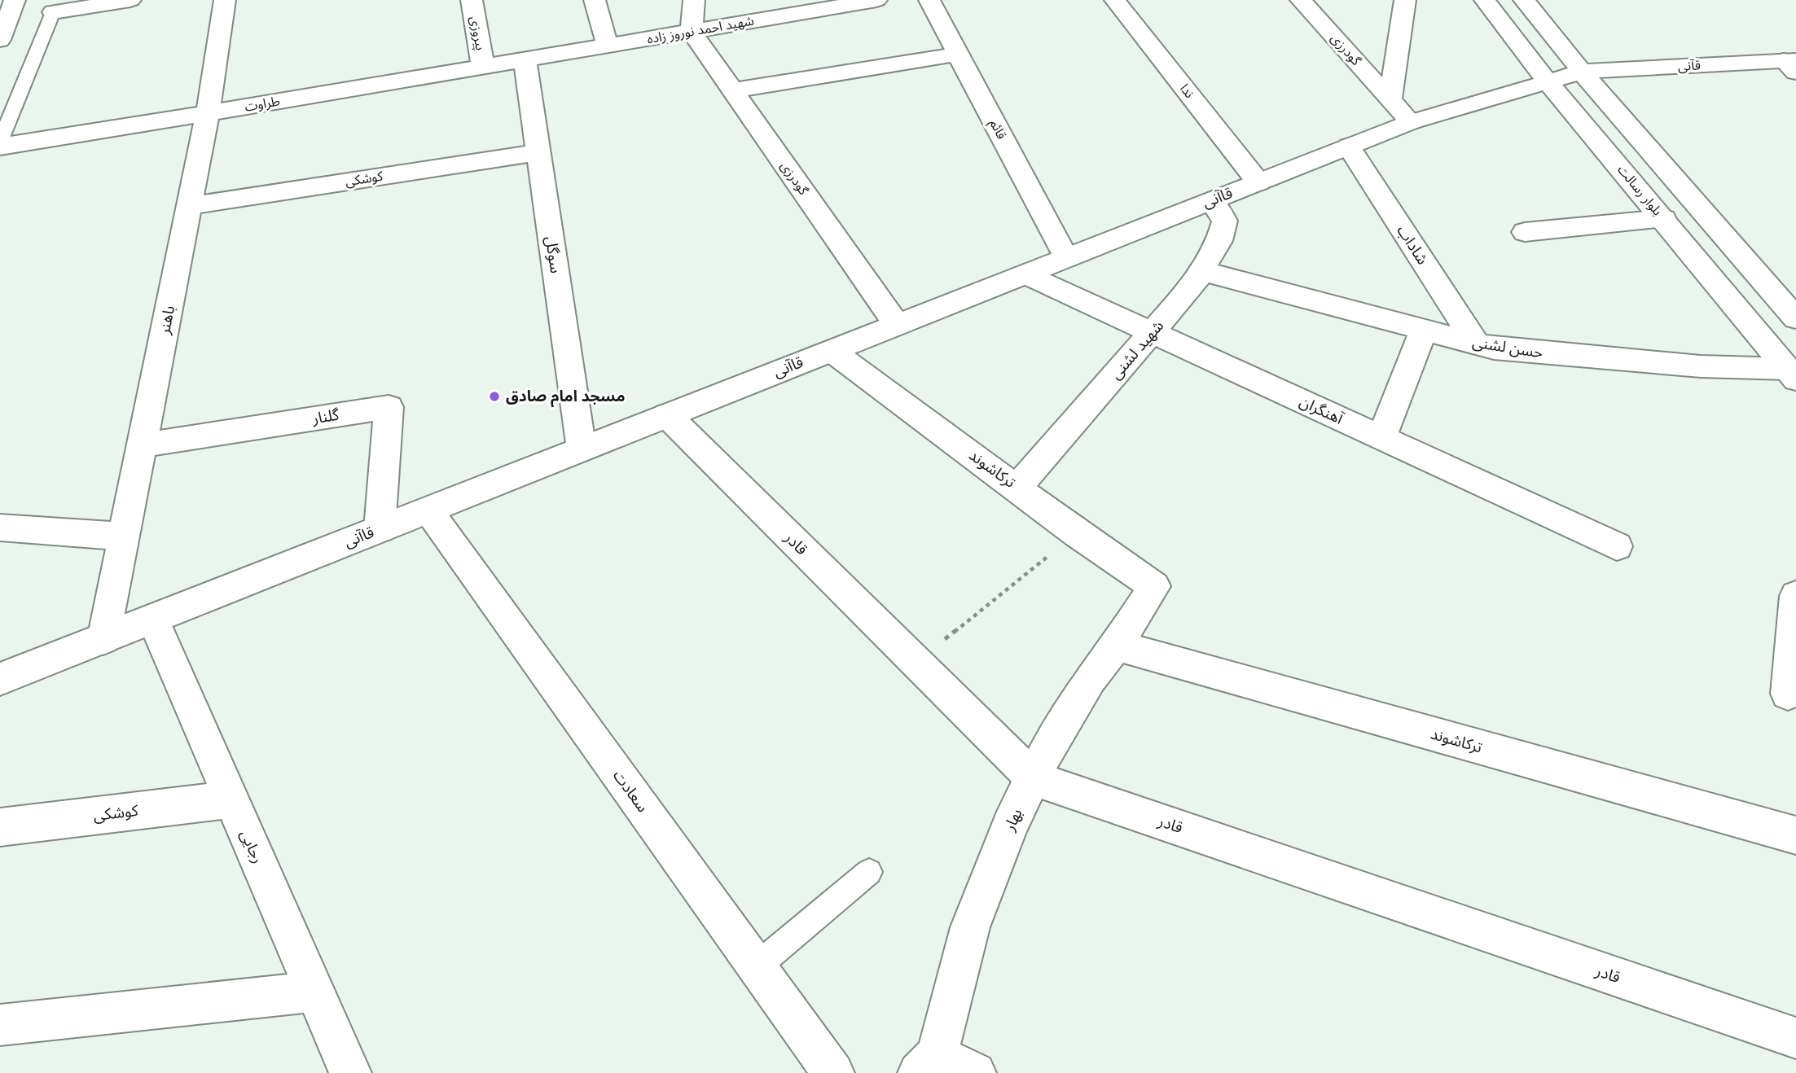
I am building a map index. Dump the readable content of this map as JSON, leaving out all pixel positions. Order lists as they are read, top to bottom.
{
  "streets": {
    "street": [
      "شهید احمد نوروز زاده",
      "پیروزی",
      "گودرزی",
      "قآنی",
      "ندا",
      "طراوت",
      "قائم",
      "کوشکی",
      "بلوار رسالت",
      "قاآنی",
      "شاداب",
      "سوگل",
      "باهنر",
      "حسن لشنی",
      "شهید لشنی",
      "آهنگران",
      "گلنار",
      "ترکاشوند",
      "قادر",
      "سعادت",
      "بهار",
      "رجایی"
    ]
  },
  "crossings": [
    ["شهید احمد نوروز زاده", "گودرزی"],
    ["شهید احمد نوروز زاده", "طراوت"],
    ["شهید احمد نوروز زاده", "سوگل"],
    ["پیروزی", "طراوت"],
    ["گودرزی", "قاآنی"],
    ["قآنی", "قاآنی"],
    ["ندا", "قاآنی"],
    ["طراوت", "سوگل"],
    ["طراوت", "باهنر"],
    ["قائم", "قاآنی"],
    ["کوشکی", "سوگل"],
    ["کوشکی", "باهنر"],
    ["کوشکی", "رجایی"],
    ["بلوار رسالت", "قاآنی"],
    ["بلوار رسالت", "حسن لشنی"],
    ["قاآنی", "شاداب"],
    ["قاآنی", "سوگل"],
    ["قاآنی", "باهنر"],
    ["قاآنی", "شهید لشنی"],
    ["قاآنی", "آهنگران"],
    ["قاآنی", "گلنار"],
    ["قاآنی", "ترکاشوند"],
    ["قاآنی", "قادر"],
    ["قاآنی", "سعادت"],
    ["قاآنی", "رجایی"],
    ["شاداب", "حسن لشنی"],
    ["باهنر", "گلنار"],
    ["حسن لشنی", "شهید لشنی"],
    ["شهید لشنی", "آهنگران"],
    ["شهید لشنی", "ترکاشوند"],
    ["ترکاشوند", "بهار"],
    ["قادر", "بهار"]
  ],
  "places": ["مسجد امام صادق"]
}
